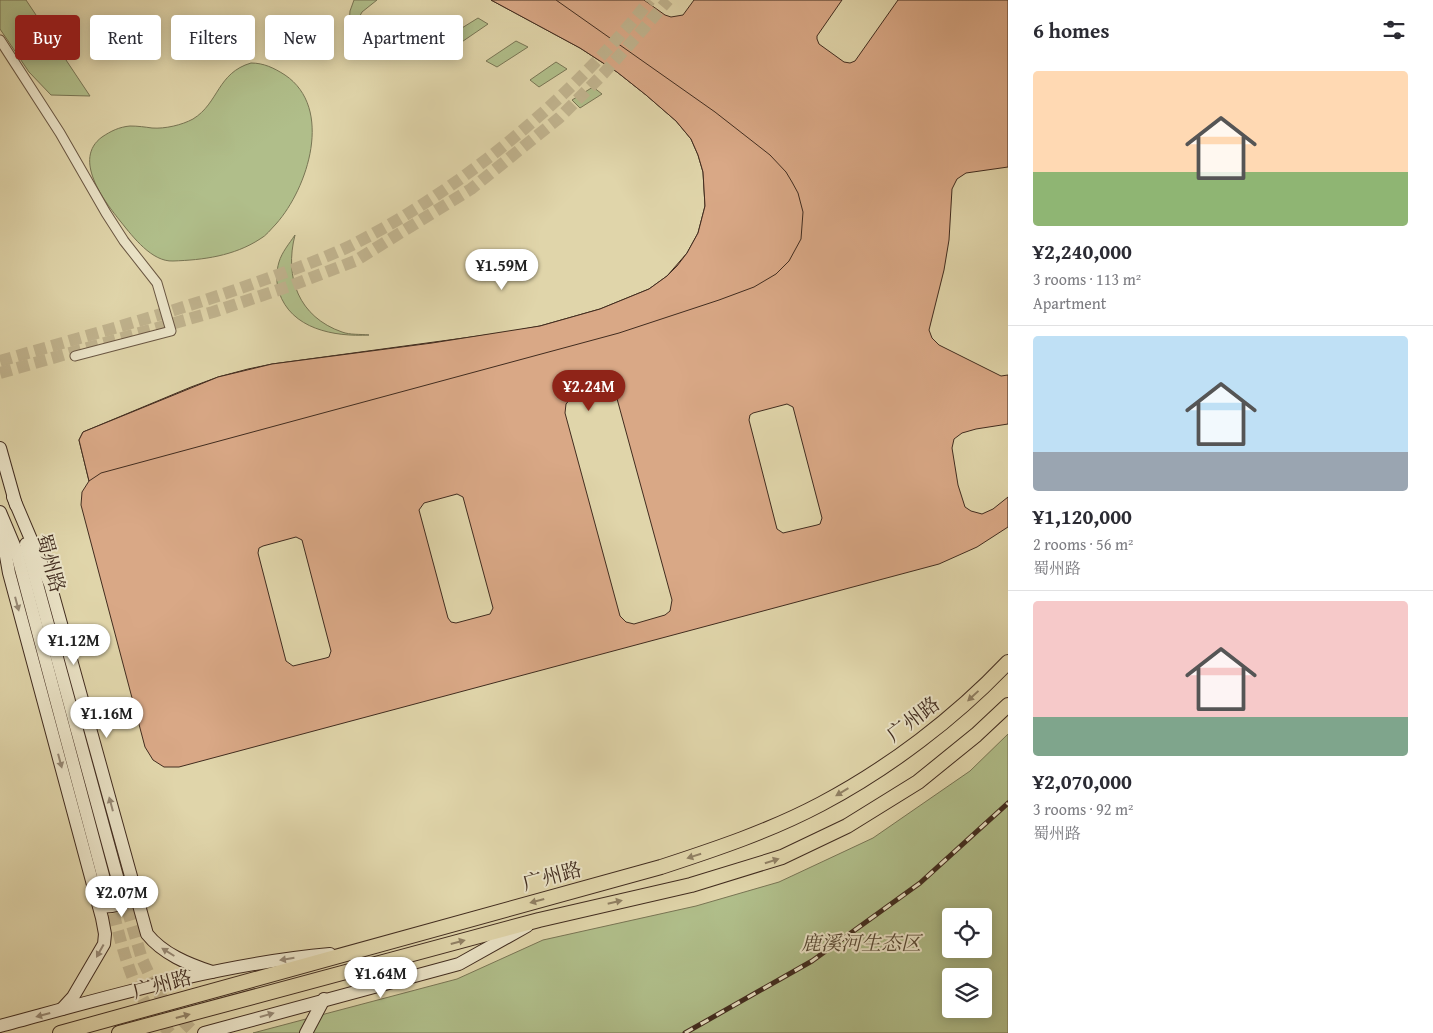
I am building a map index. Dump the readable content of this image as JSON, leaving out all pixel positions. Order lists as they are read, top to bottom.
{
  "streets": {
    "main road": ["广州路"],
    "street": ["蜀州路"]
  },
  "parks": ["鹿溪河生态区"],
  "page": {
    "heading": "6 homes",
    "chip": [
      "Buy",
      "Rent",
      "Filters",
      "New",
      "Apartment"
    ],
    "list": [
      {
        "name": "¥2,240,000",
        "note": "3 rooms · 113 m² · Apartment"
      },
      {
        "name": "¥1,120,000",
        "note": "2 rooms · 56 m² · 蜀州路"
      },
      {
        "name": "¥2,070,000",
        "note": "3 rooms · 92 m² · 蜀州路"
      }
    ],
    "price": [
      "¥1.59M",
      "¥2.24M",
      "¥1.12M",
      "¥1.16M",
      "¥2.07M",
      "¥1.64M"
    ]
  }
}
